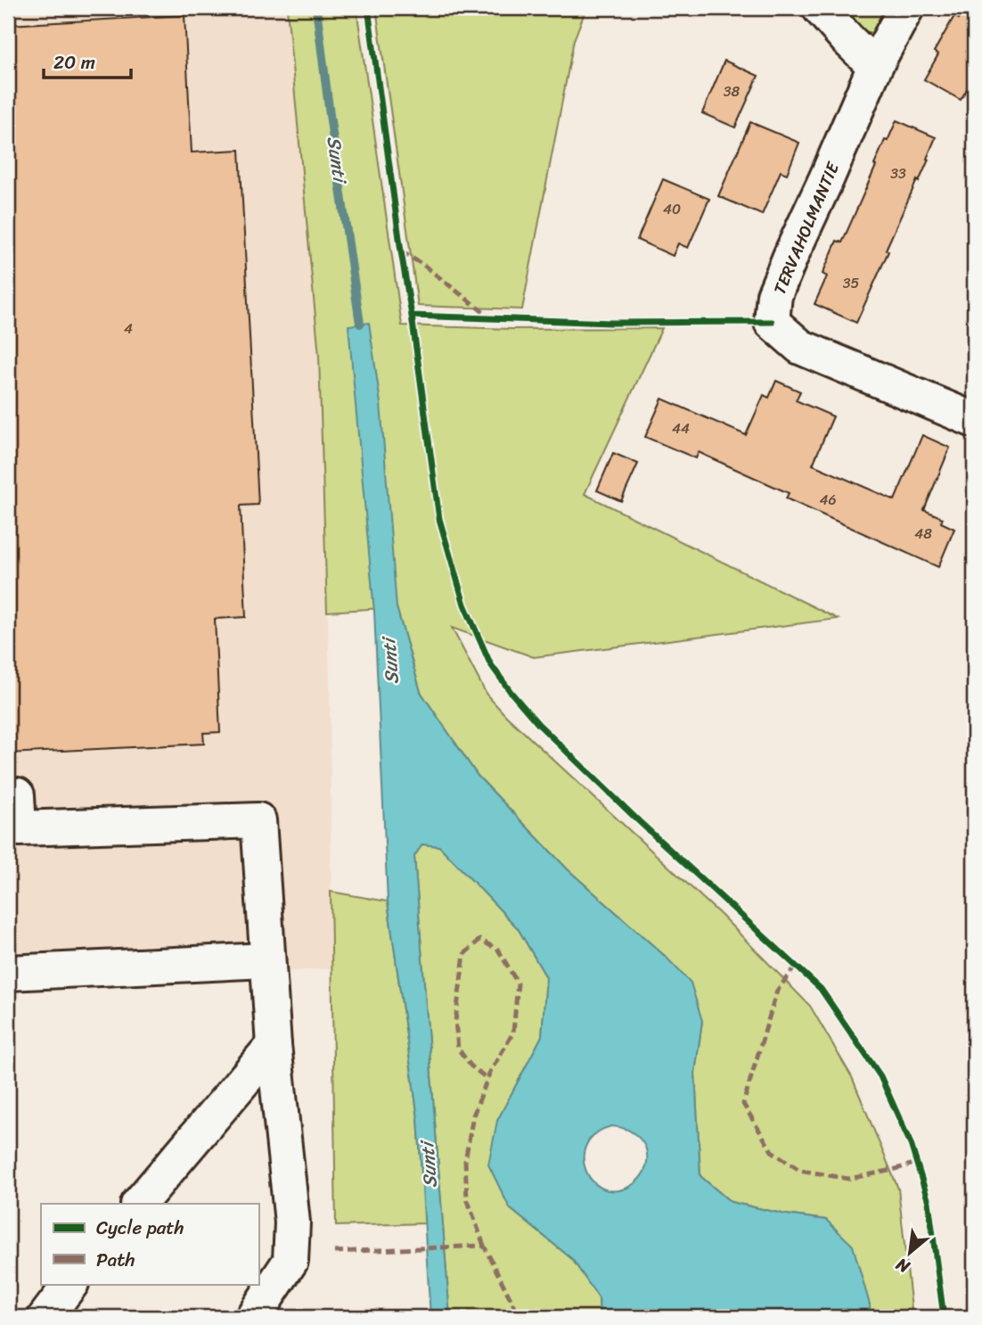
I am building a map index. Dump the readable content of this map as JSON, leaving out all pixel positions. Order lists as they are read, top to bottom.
{
  "streets": {
    "street": ["TERVAHOLMANTIE"]
  },
  "water": ["Sunti"],
  "house_numbers": [
    "38",
    "33",
    "40",
    "35",
    "4",
    "44",
    "46",
    "48"
  ],
  "legend": ["Cycle path", "Path"],
  "scale_bar": "20 m",
  "north": "bottom left"
}
